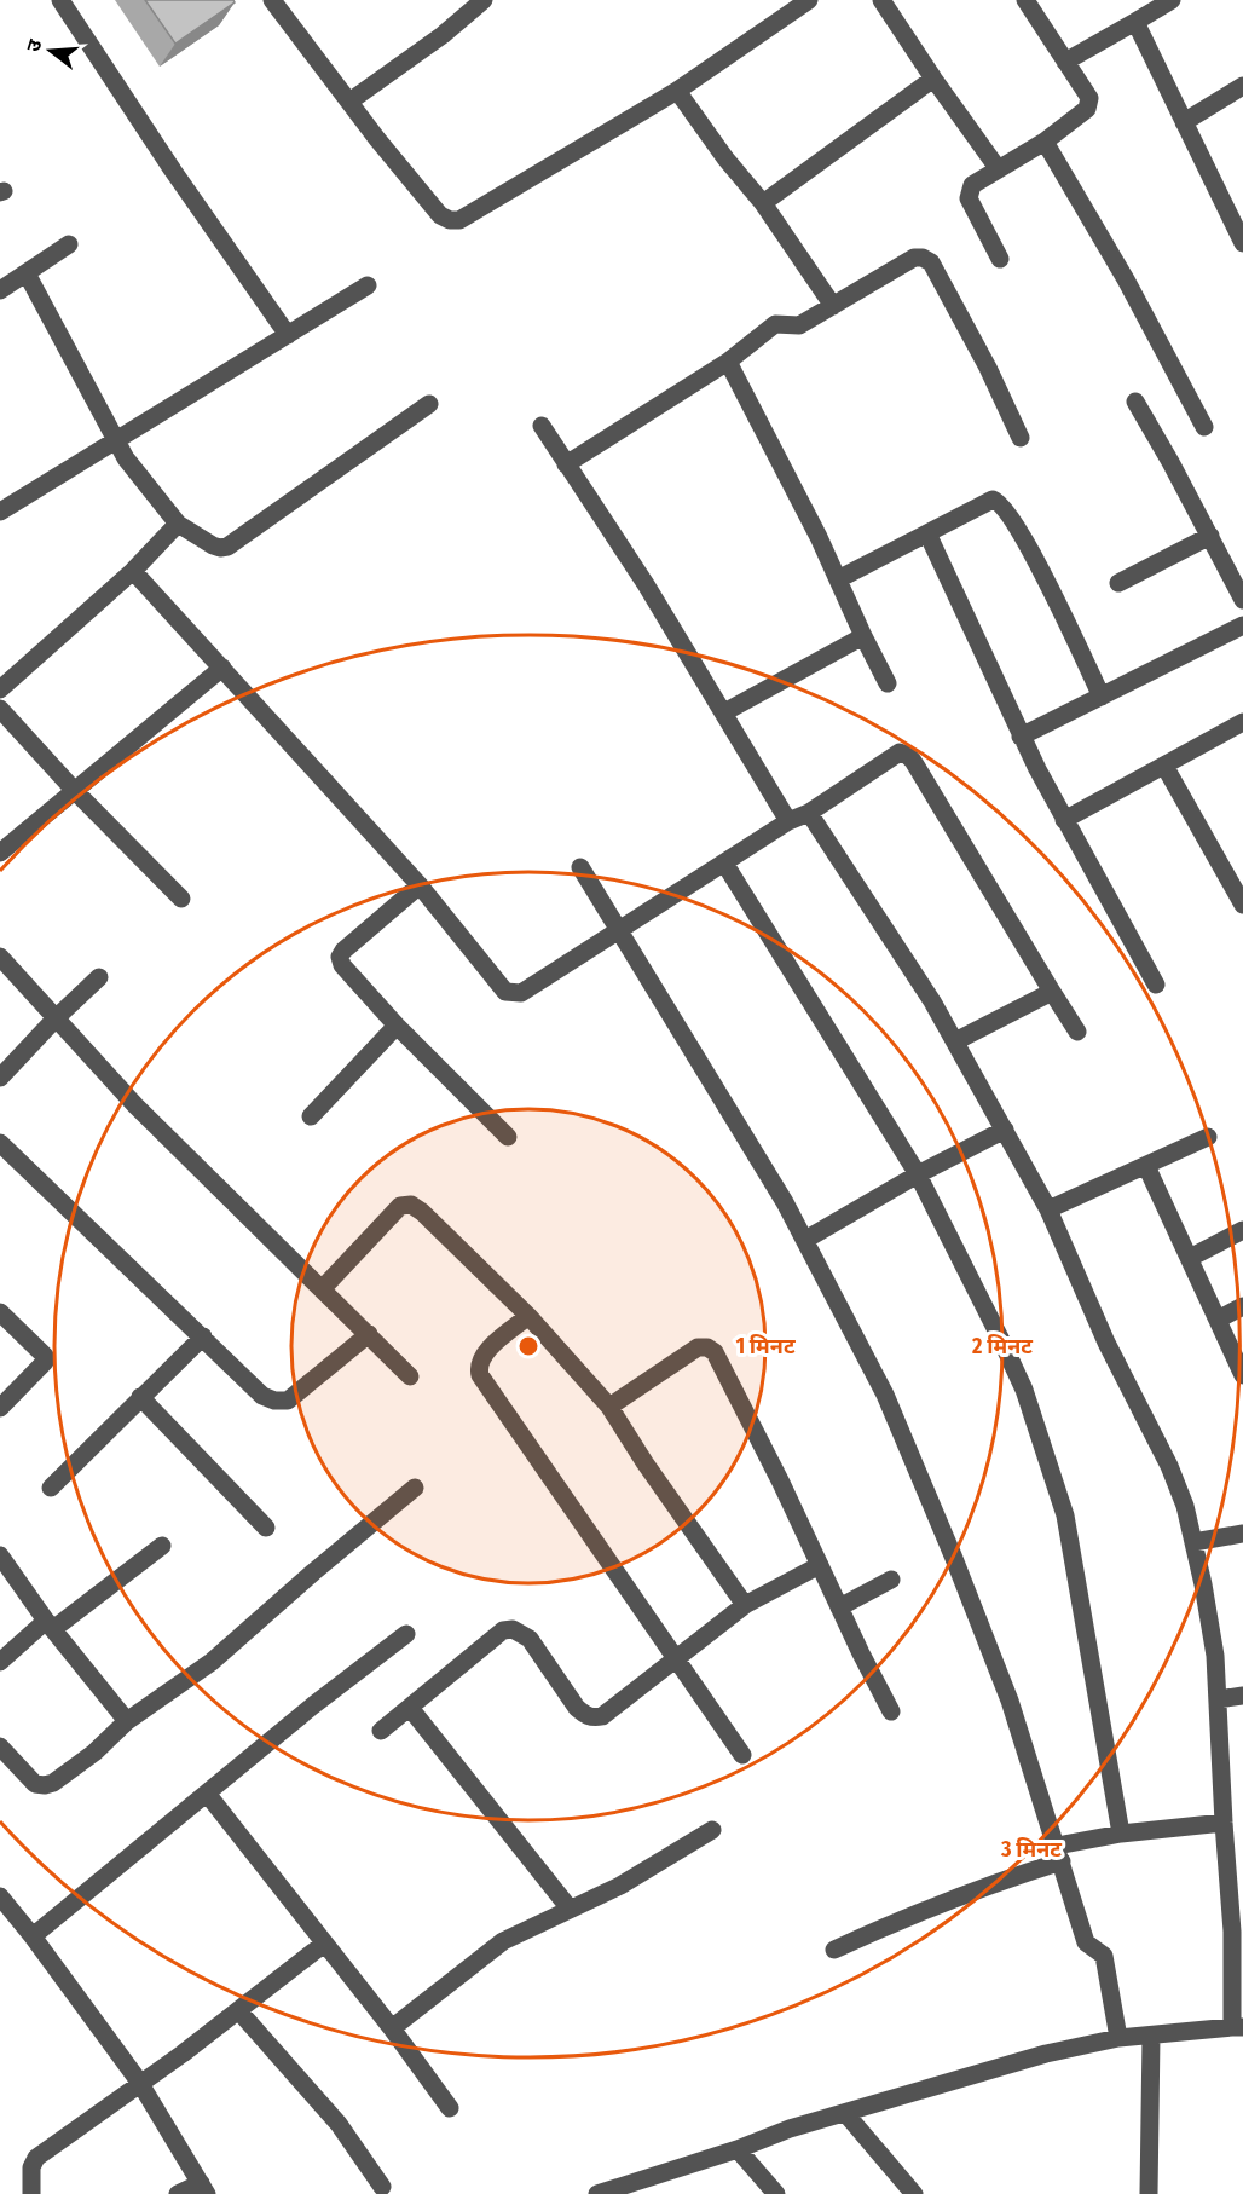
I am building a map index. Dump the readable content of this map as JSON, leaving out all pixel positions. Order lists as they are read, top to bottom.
{
  "north": "left",
  "rings": ["1 मिनट", "2 मिनट", "3 मिनट"]
}
